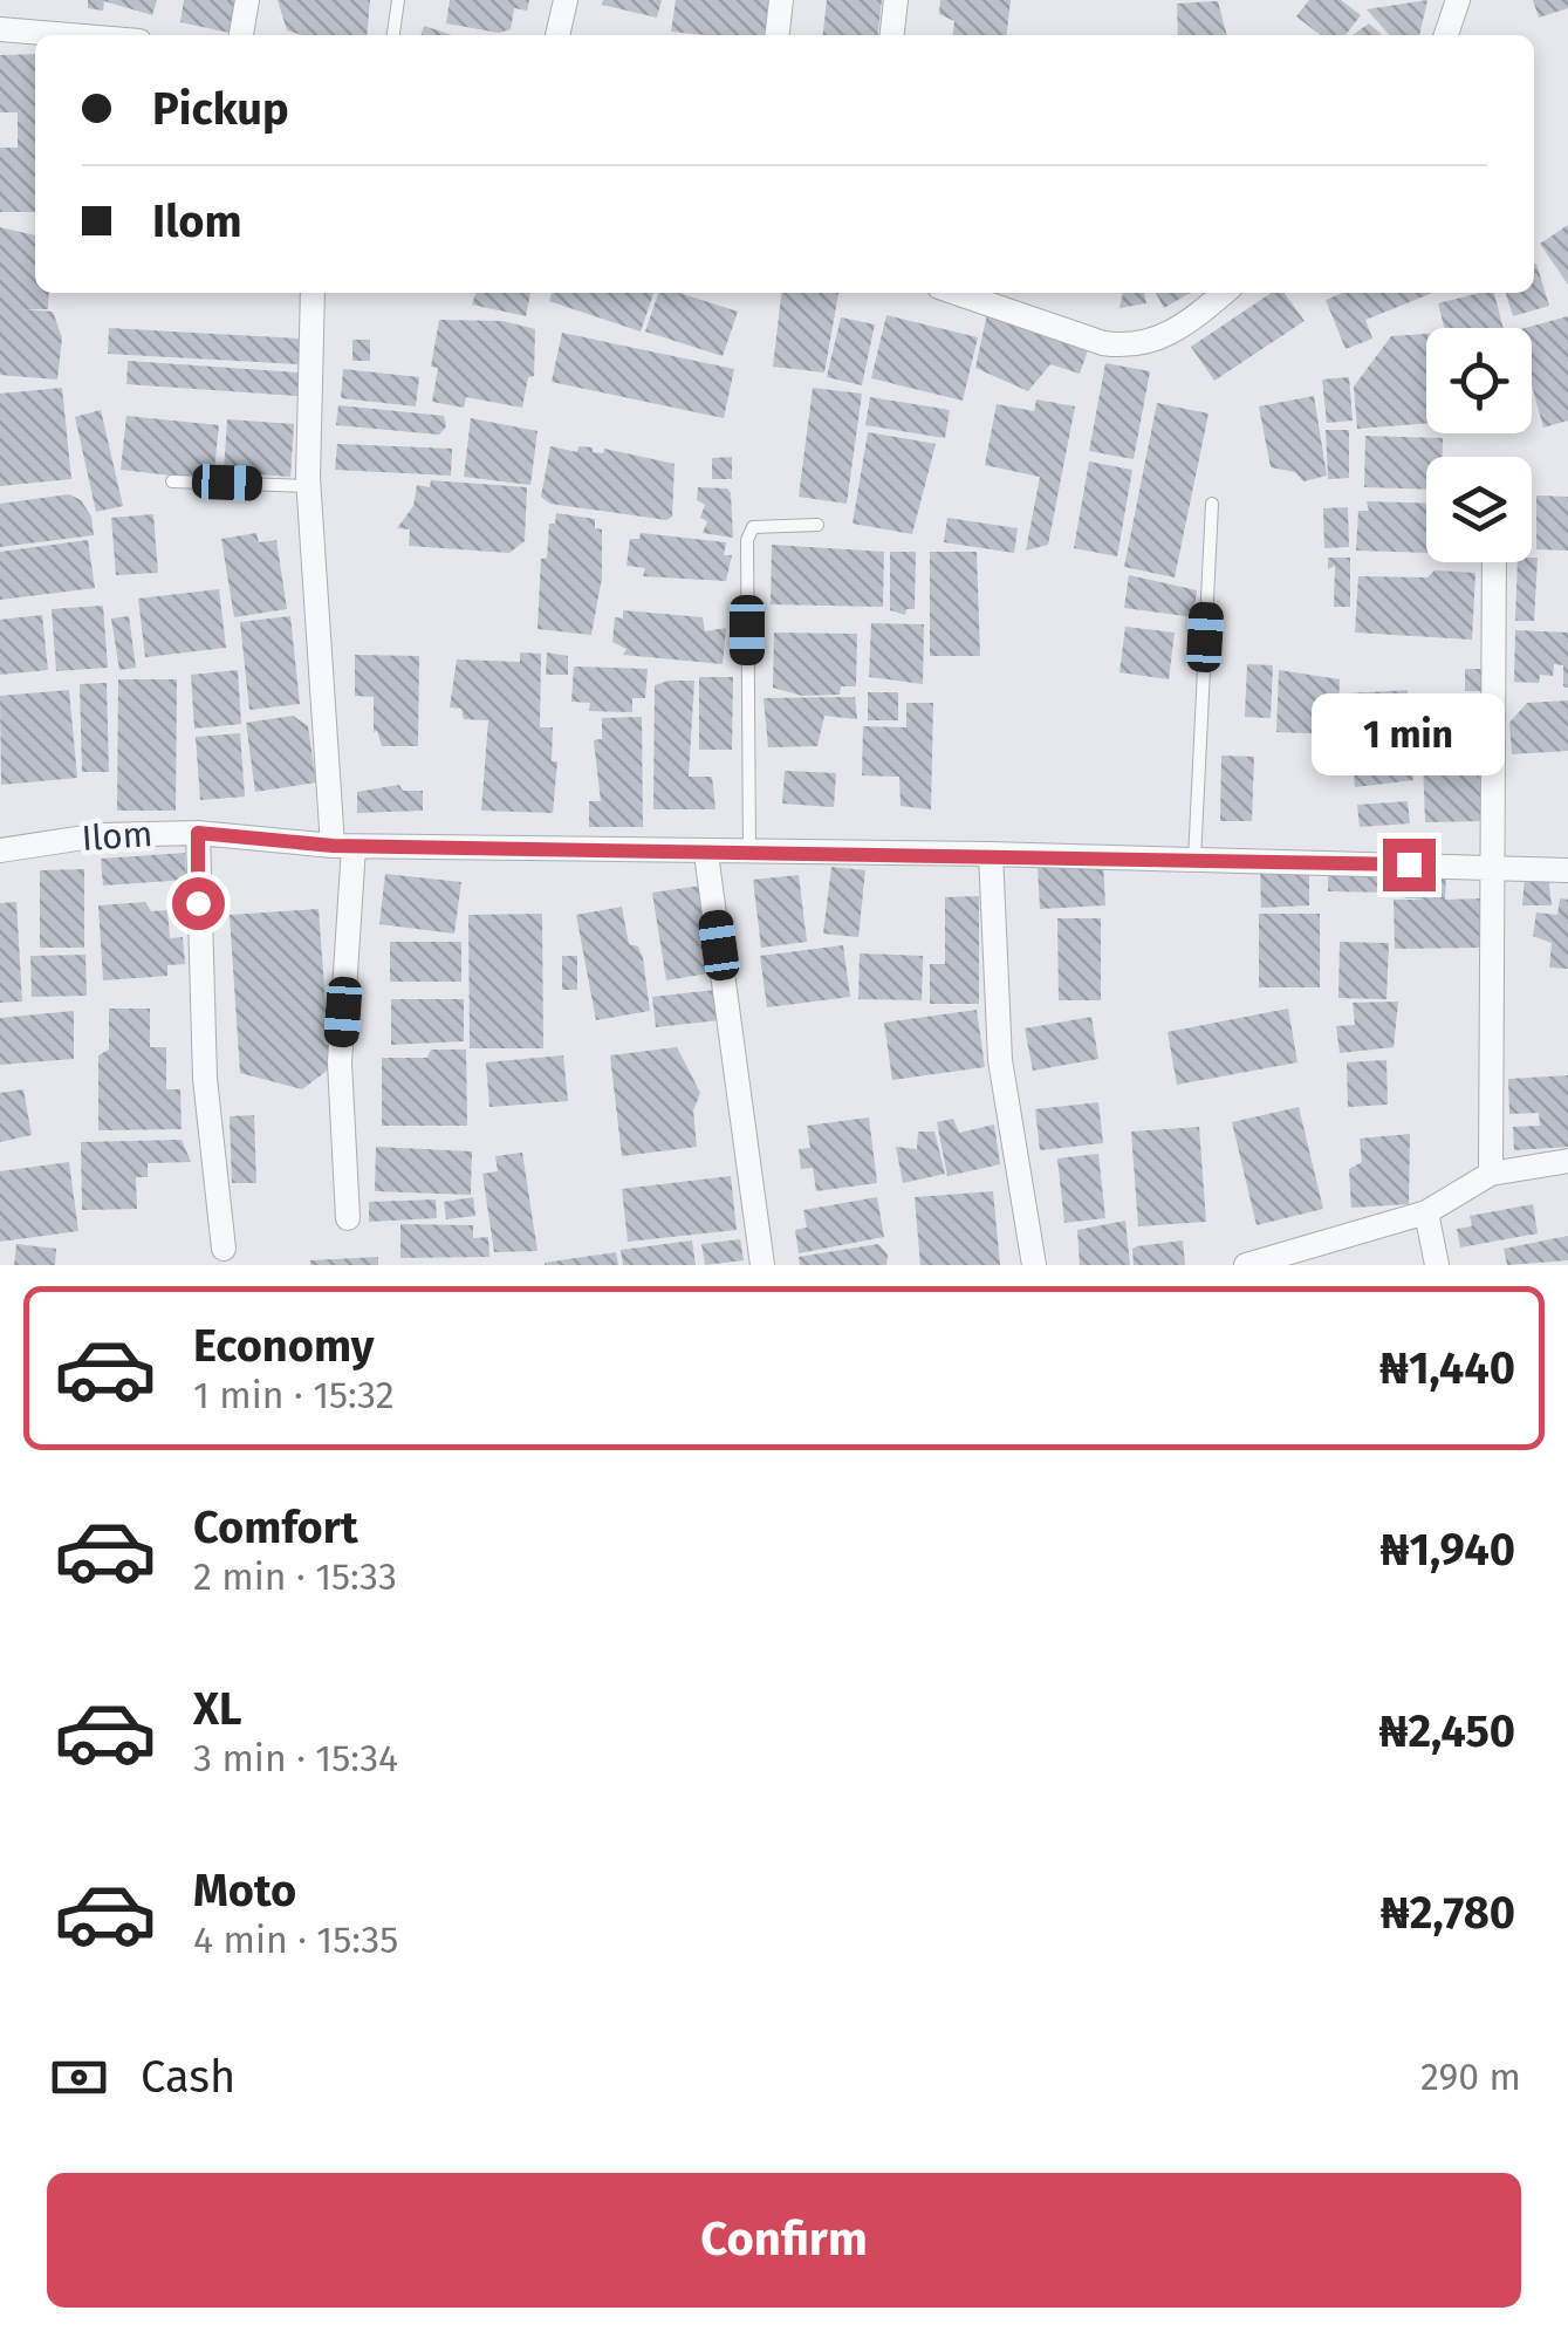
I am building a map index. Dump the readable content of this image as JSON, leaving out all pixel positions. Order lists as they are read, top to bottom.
{
  "streets": {
    "street": ["Ilom"]
  },
  "page": {
    "banner": ["Pickup", "Ilom"],
    "bubble": "1 min",
    "list": [
      {
        "name": "Economy",
        "note": "1 min · 15:32",
        "value": "₦1,440"
      },
      {
        "name": "Comfort",
        "note": "2 min · 15:33",
        "value": "₦1,940"
      },
      {
        "name": "XL",
        "note": "3 min · 15:34",
        "value": "₦2,450"
      },
      {
        "name": "Moto",
        "note": "4 min · 15:35",
        "value": "₦2,780"
      }
    ],
    "pay": ["Cash", "290 m"],
    "buttons": "Confirm"
  }
}
